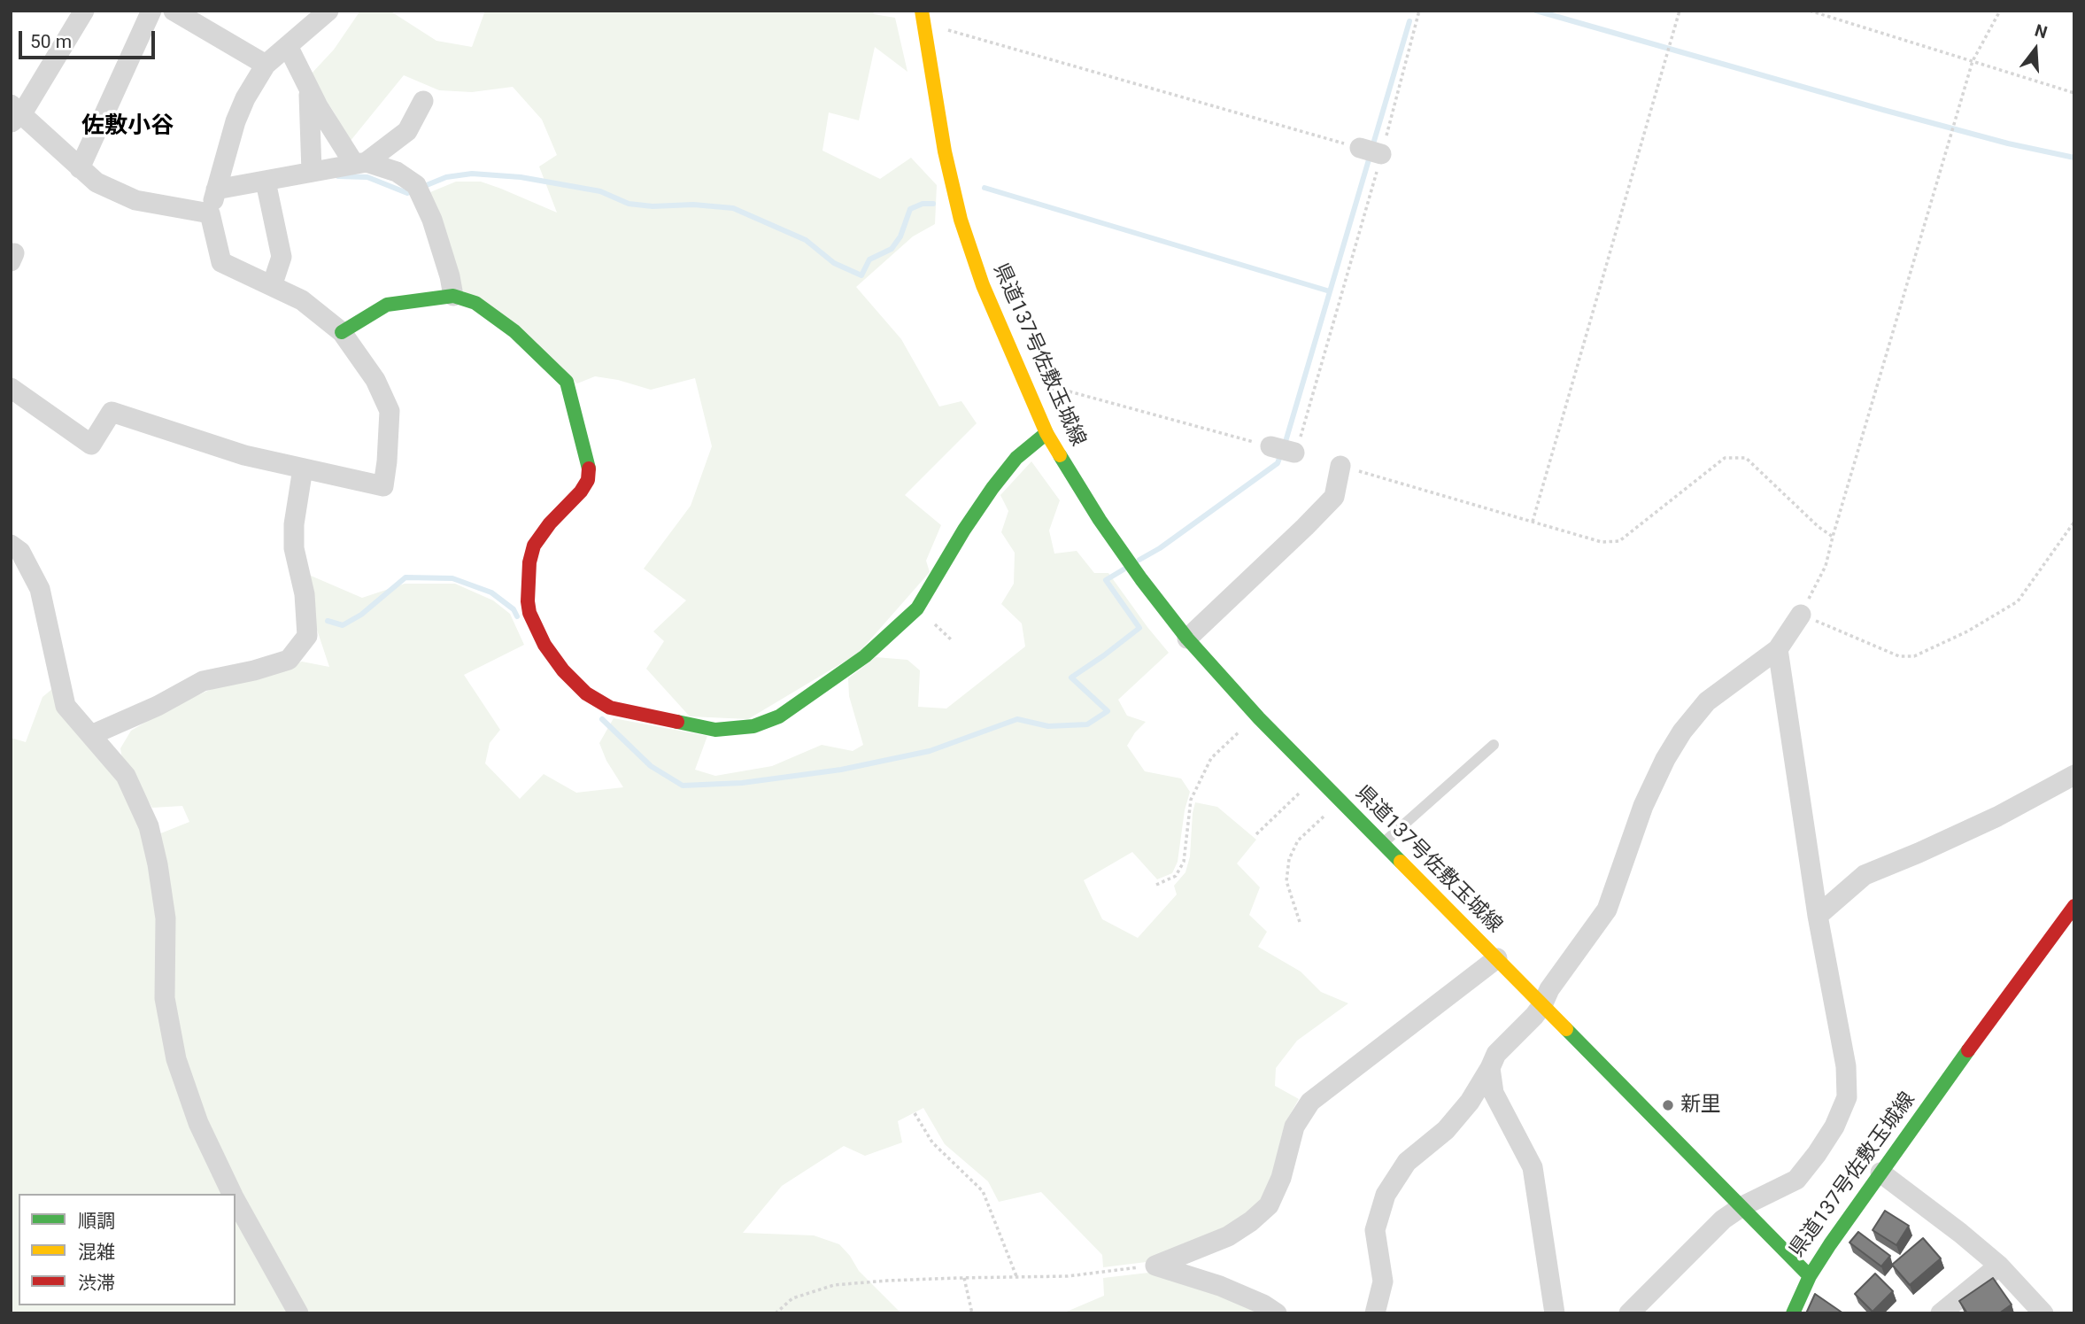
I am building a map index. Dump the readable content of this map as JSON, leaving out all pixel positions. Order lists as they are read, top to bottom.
{
  "streets": {
    "main road": ["県道137号佐敷玉城線"]
  },
  "districts": ["佐敷小谷"],
  "places": ["新里"],
  "legend": ["順調", "混雑", "渋滞"],
  "scale_bar": "50 m",
  "north": "top"
}
